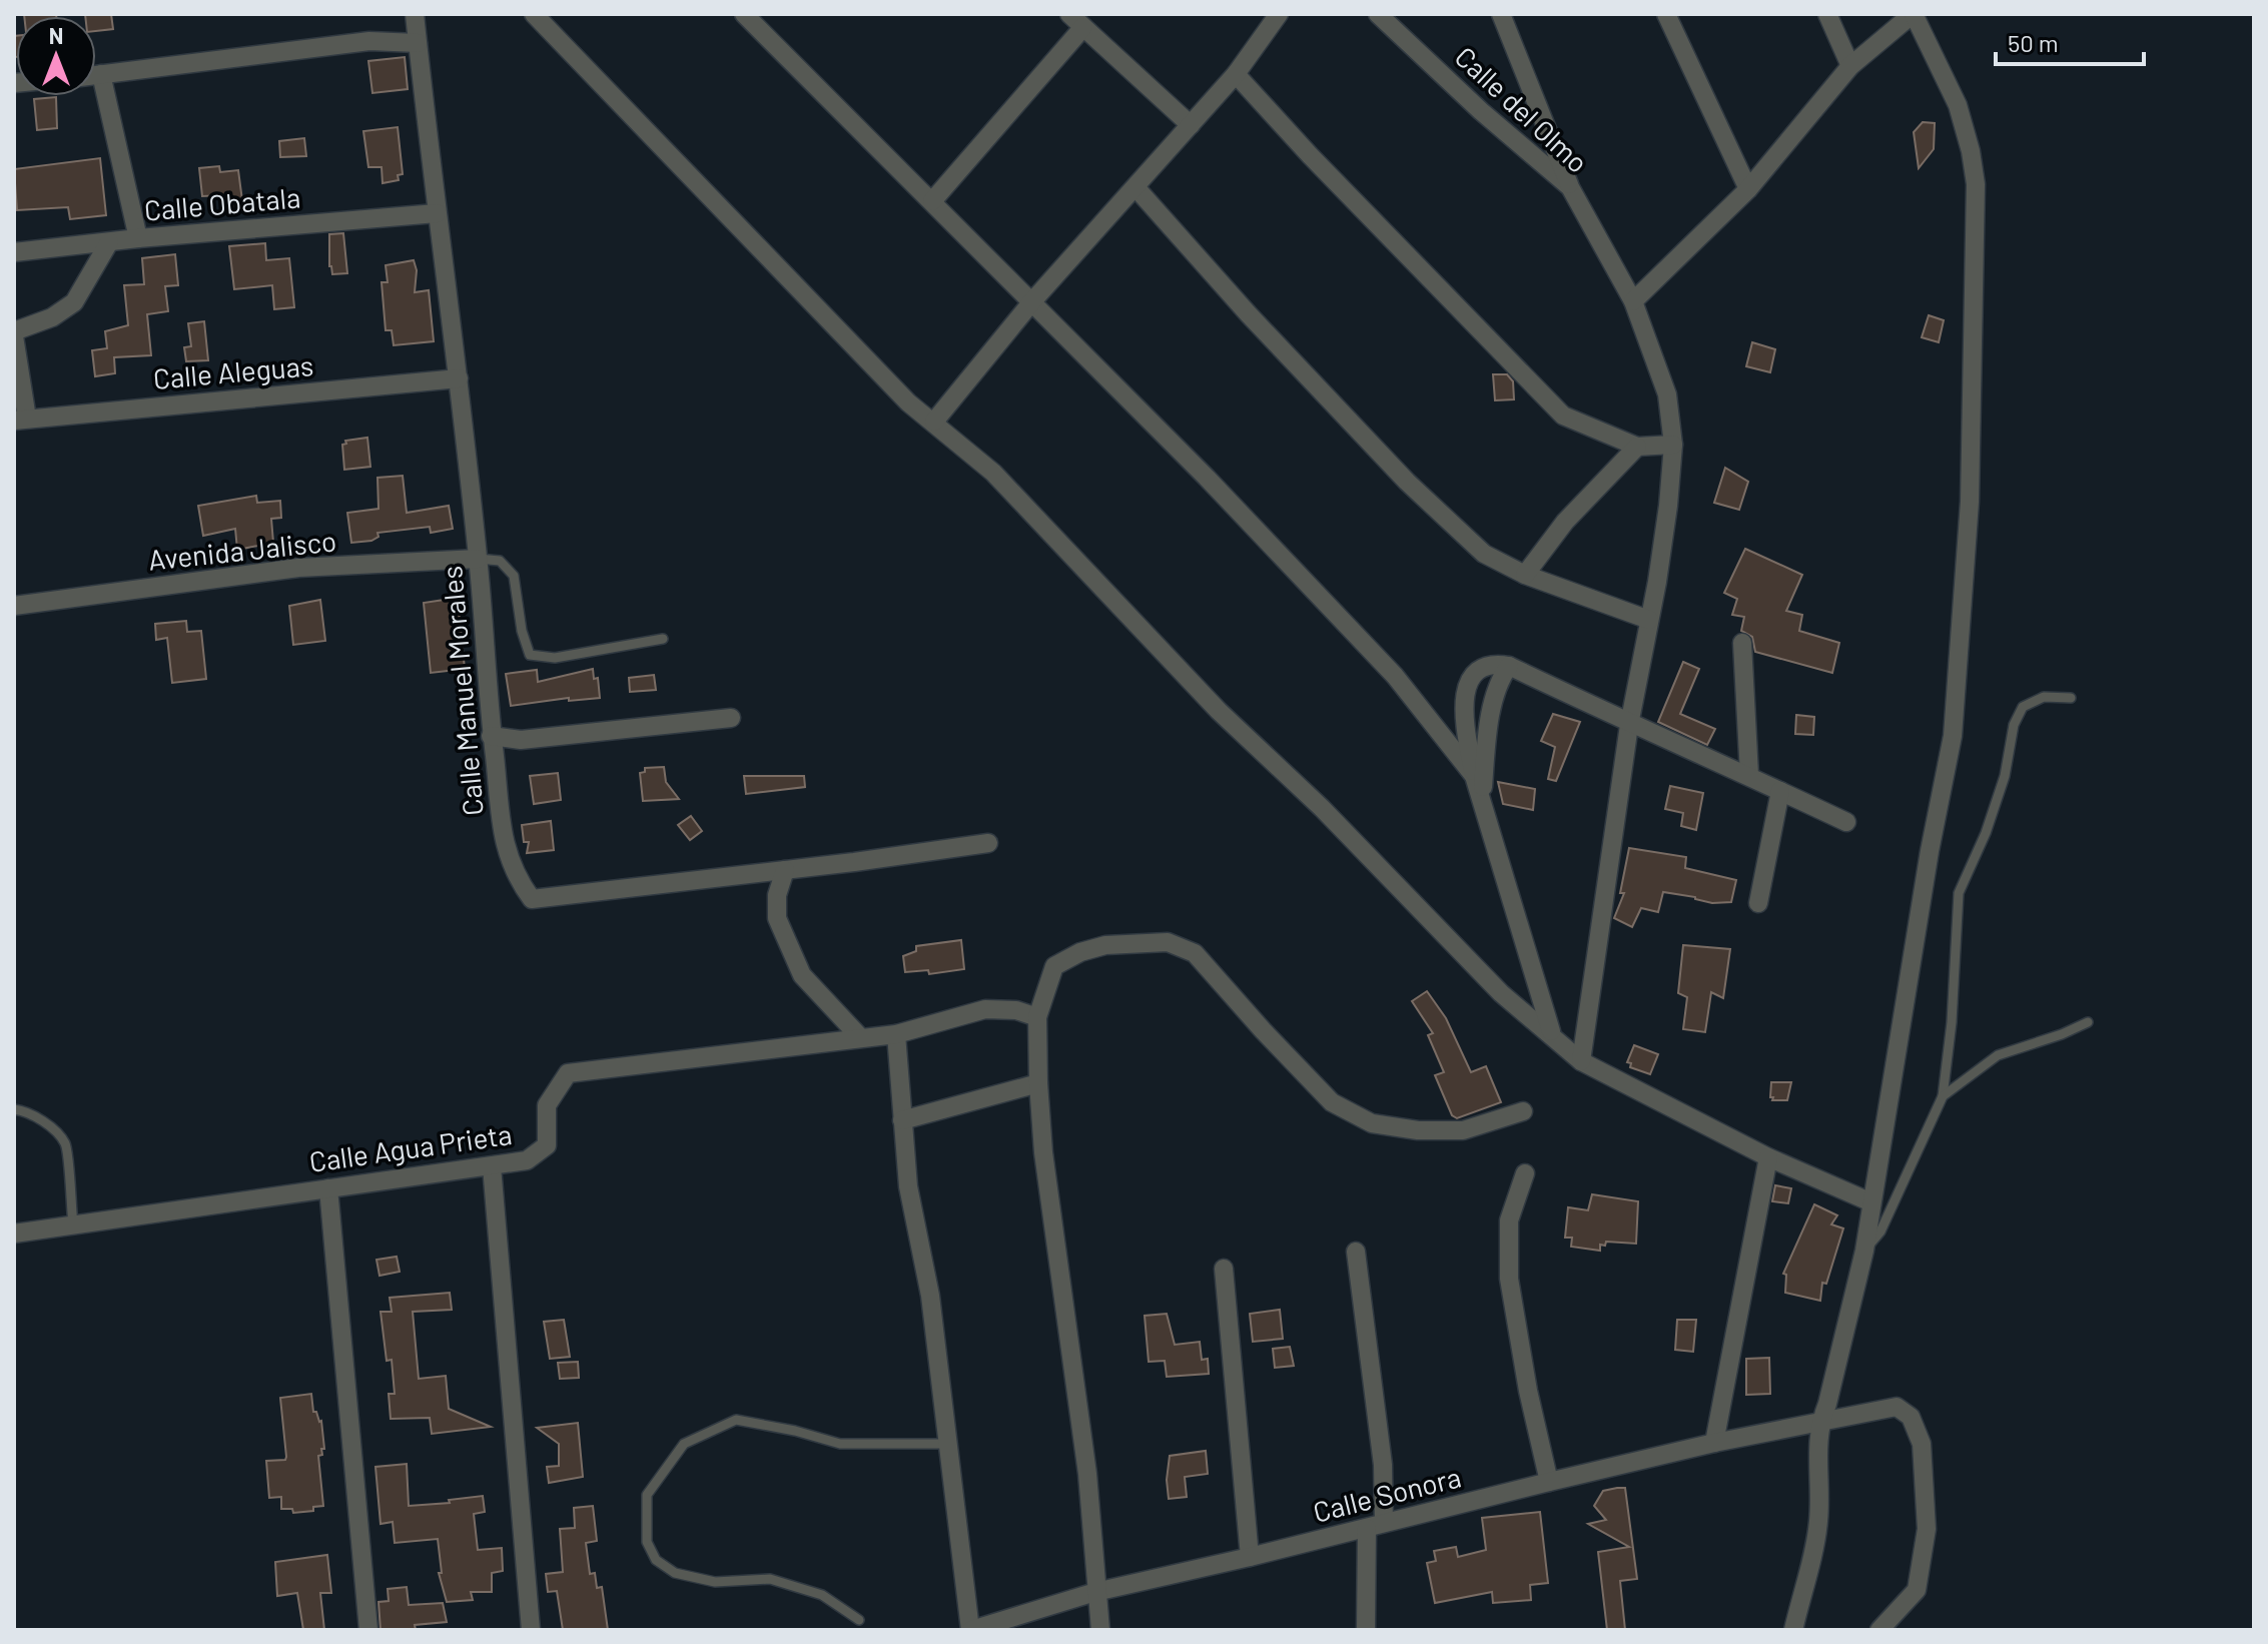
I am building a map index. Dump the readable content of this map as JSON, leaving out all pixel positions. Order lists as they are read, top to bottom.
{
  "streets": {
    "street": [
      "Calle del Olmo",
      "Calle Obatala",
      "Calle Aleguas",
      "Avenida Jalisco",
      "Calle Manuel Morales",
      "Calle Agua Prieta",
      "Calle Sonora"
    ]
  },
  "crossings": [
    ["Calle Obatala", "Calle Manuel Morales"],
    ["Calle Aleguas", "Calle Manuel Morales"],
    ["Avenida Jalisco", "Calle Manuel Morales"]
  ],
  "scale_bar": "50 m",
  "north": "top"
}
